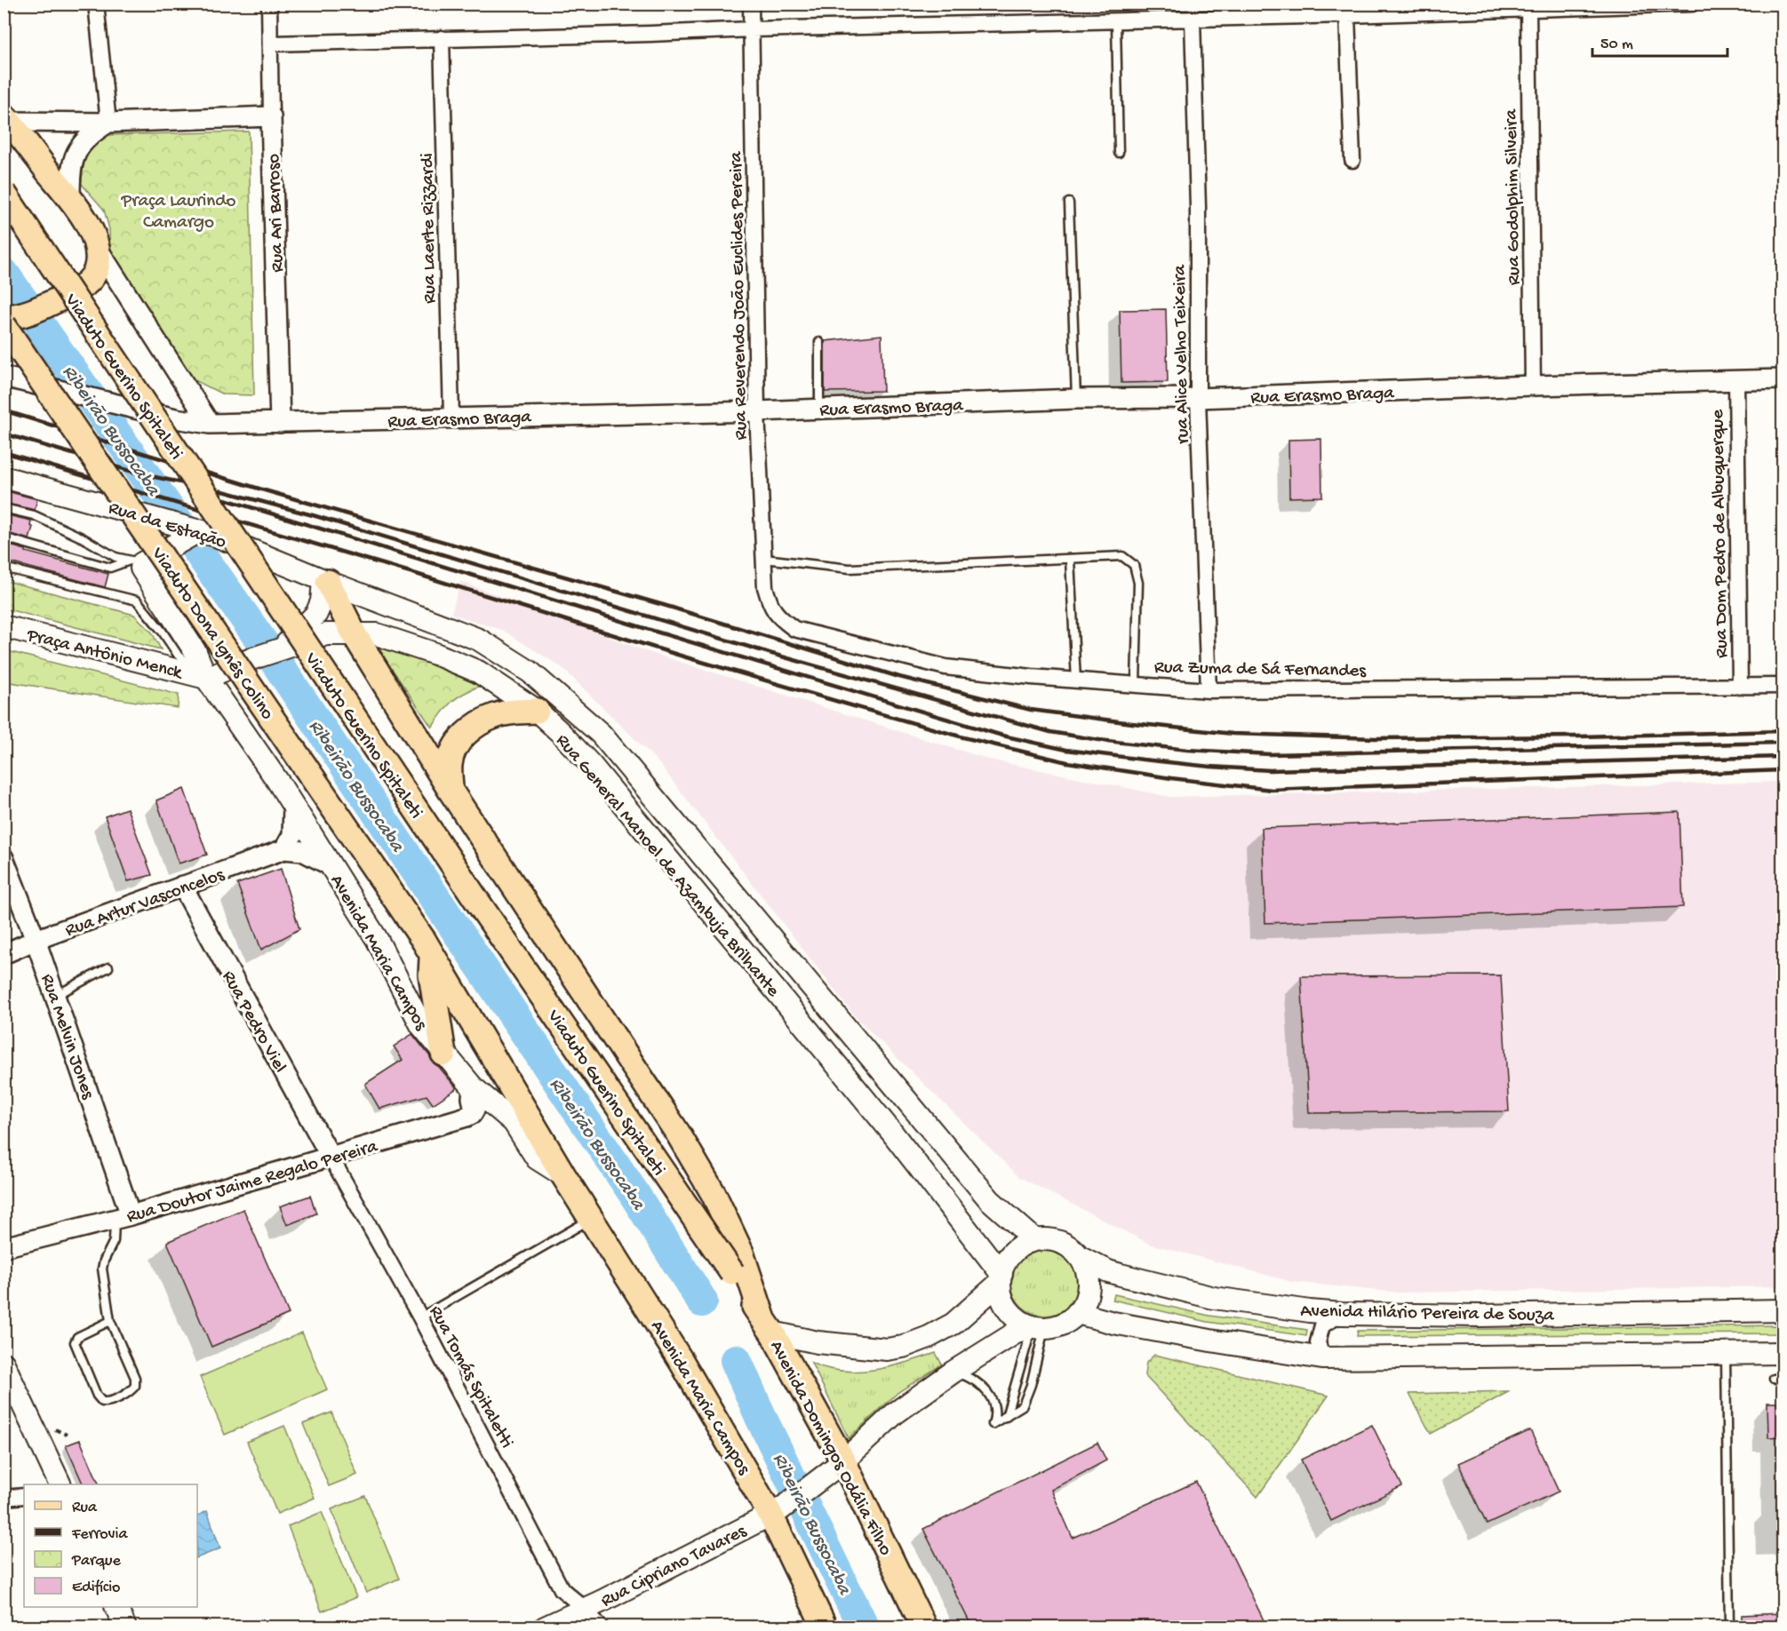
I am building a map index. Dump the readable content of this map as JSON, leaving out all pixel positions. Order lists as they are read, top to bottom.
{
  "streets": {
    "main road": [
      "Viaduto Guerino Spitaleti",
      "Rua da Estação",
      "Viaduto Dona Ignês Colino",
      "Praça Antônio Menck",
      "Rua General Manoel de Azambuja Brilhante",
      "Avenida Maria Campos",
      "Avenida Hilário Pereira de Souza",
      "Avenida Domingos Odália Filho",
      "Rua Cipriano Tavares"
    ],
    "street": [
      "Rua Godolphim Silveira",
      "Rua Ari Barroso",
      "Rua Laerte Rizzardi",
      "Rua Reverendo João Euclides Pereira",
      "rua Alice Velho Teixeira",
      "Rua Erasmo Braga",
      "Rua Dom Pedro de Albuquerque",
      "Rua Zuma de Sá Fernandes",
      "Rua Artur Vasconcelos",
      "Rua Pedro Viel",
      "Rua Melvin Jones",
      "Rua Doutor Jaime Regalo Pereira",
      "Rua Tomás Spitaletti"
    ]
  },
  "crossings": [
    ["Rua Godolphim Silveira", "Rua Erasmo Braga"],
    ["Rua Ari Barroso", "Rua Erasmo Braga"],
    ["Rua Laerte Rizzardi", "Rua Erasmo Braga"],
    ["Rua Reverendo João Euclides Pereira", "Rua Erasmo Braga"],
    ["Rua Reverendo João Euclides Pereira", "Rua Zuma de Sá Fernandes"],
    ["rua Alice Velho Teixeira", "Rua Erasmo Braga"],
    ["rua Alice Velho Teixeira", "Rua Zuma de Sá Fernandes"],
    ["Viaduto Guerino Spitaleti", "Avenida Domingos Odália Filho"],
    ["Rua Erasmo Braga", "Rua Dom Pedro de Albuquerque"],
    ["Rua da Estação", "Rua General Manoel de Azambuja Brilhante"],
    ["Rua Dom Pedro de Albuquerque", "Rua Zuma de Sá Fernandes"],
    ["Viaduto Dona Ignês Colino", "Avenida Maria Campos"],
    ["Praça Antônio Menck", "Rua General Manoel de Azambuja Brilhante"],
    ["Praça Antônio Menck", "Avenida Maria Campos"],
    ["Rua General Manoel de Azambuja Brilhante", "Avenida Maria Campos"],
    ["Rua General Manoel de Azambuja Brilhante", "Avenida Hilário Pereira de Souza"],
    ["Rua Artur Vasconcelos", "Rua Pedro Viel"],
    ["Rua Artur Vasconcelos", "Rua Melvin Jones"],
    ["Avenida Maria Campos", "Rua Doutor Jaime Regalo Pereira"],
    ["Avenida Maria Campos", "Rua Cipriano Tavares"],
    ["Rua Pedro Viel", "Rua Doutor Jaime Regalo Pereira"],
    ["Rua Pedro Viel", "Rua Tomás Spitaletti"],
    ["Rua Melvin Jones", "Rua Doutor Jaime Regalo Pereira"],
    ["Rua Doutor Jaime Regalo Pereira", "Rua Tomás Spitaletti"],
    ["Rua Tomás Spitaletti", "Rua Cipriano Tavares"],
    ["Avenida Domingos Odália Filho", "Rua Cipriano Tavares"]
  ],
  "water": ["Ribeirão Bussocaba"],
  "parks": ["Praça Laurindo Camargo"],
  "legend": [
    "Rua",
    "Ferrovia",
    "Parque",
    "Edifício"
  ],
  "scale_bar": "50 m"
}
